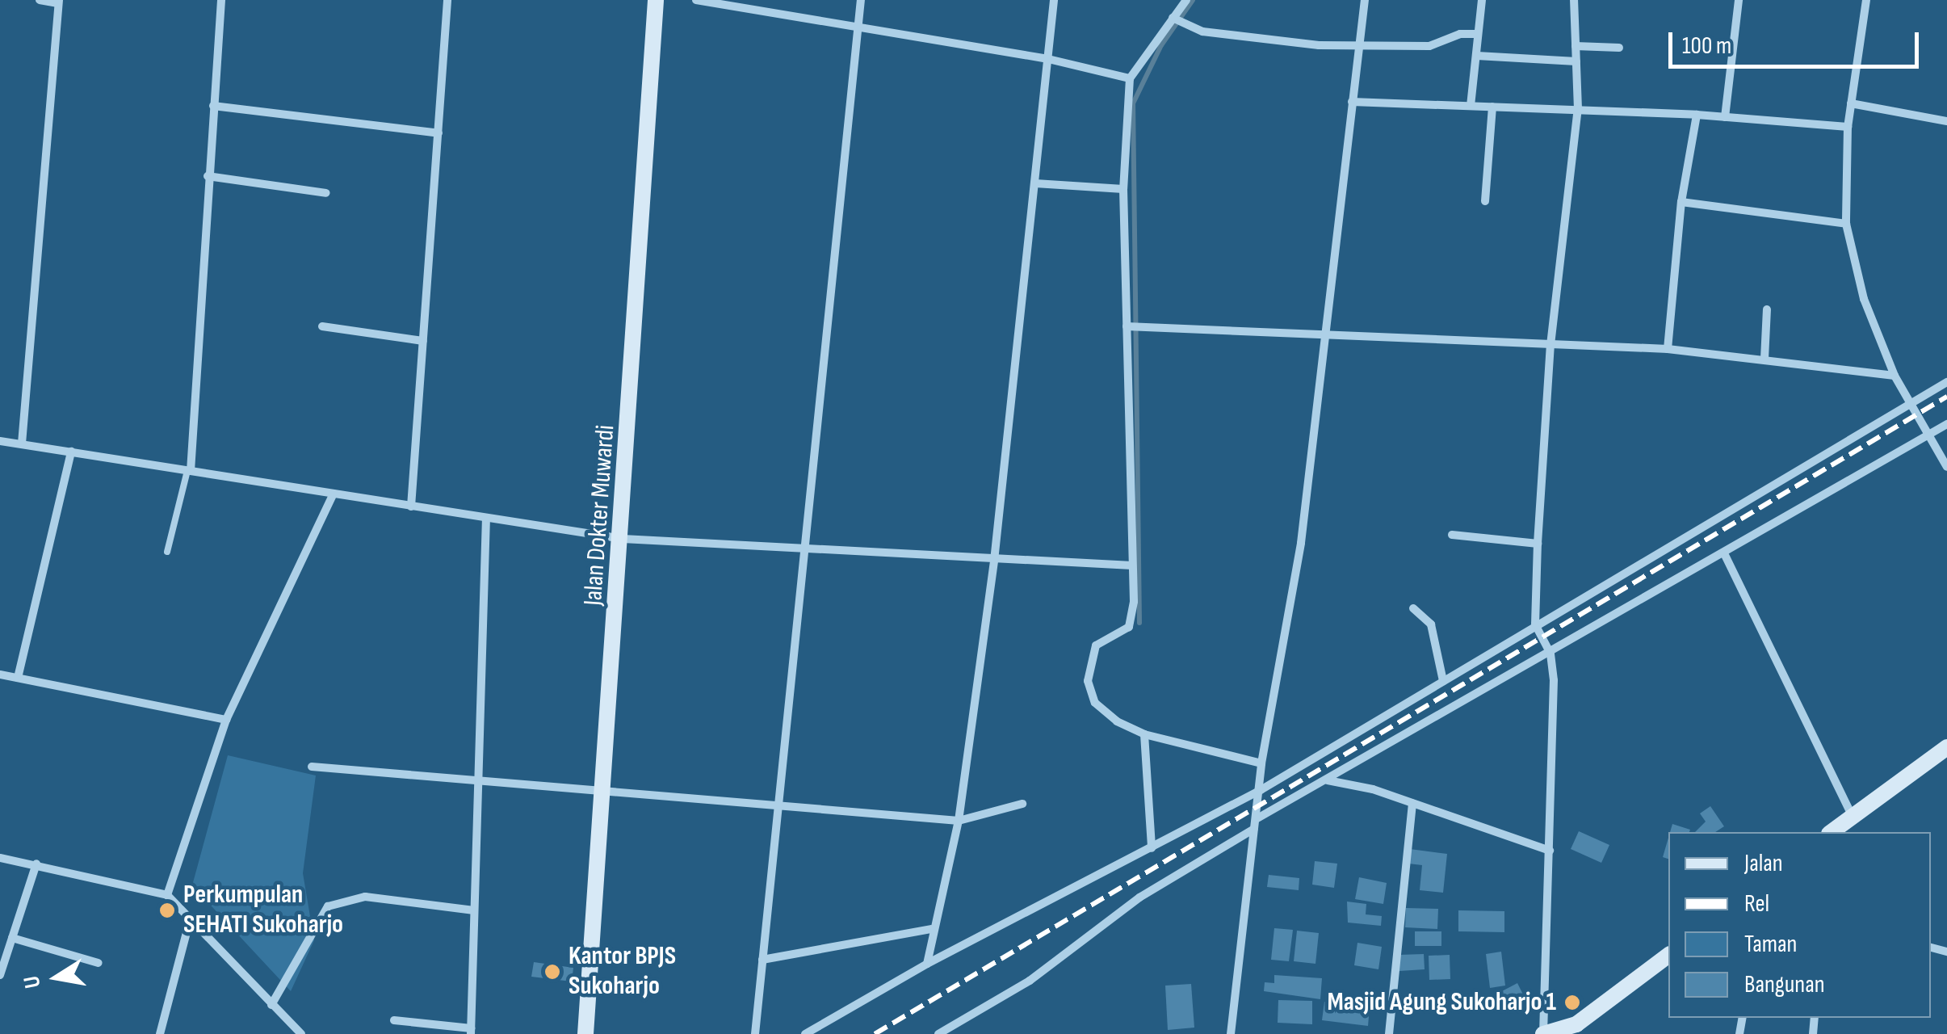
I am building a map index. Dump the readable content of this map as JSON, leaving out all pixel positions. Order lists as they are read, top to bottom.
{
  "streets": {
    "main road": ["Jalan Dokter Muwardi"]
  },
  "places": ["Perkumpulan SEHATI Sukoharjo", "Kantor BPJS Sukoharjo", "Masjid Agung Sukoharjo 1"],
  "legend": [
    "Jalan",
    "Rel",
    "Taman",
    "Bangunan"
  ],
  "scale_bar": "100 m",
  "north": "left"
}
